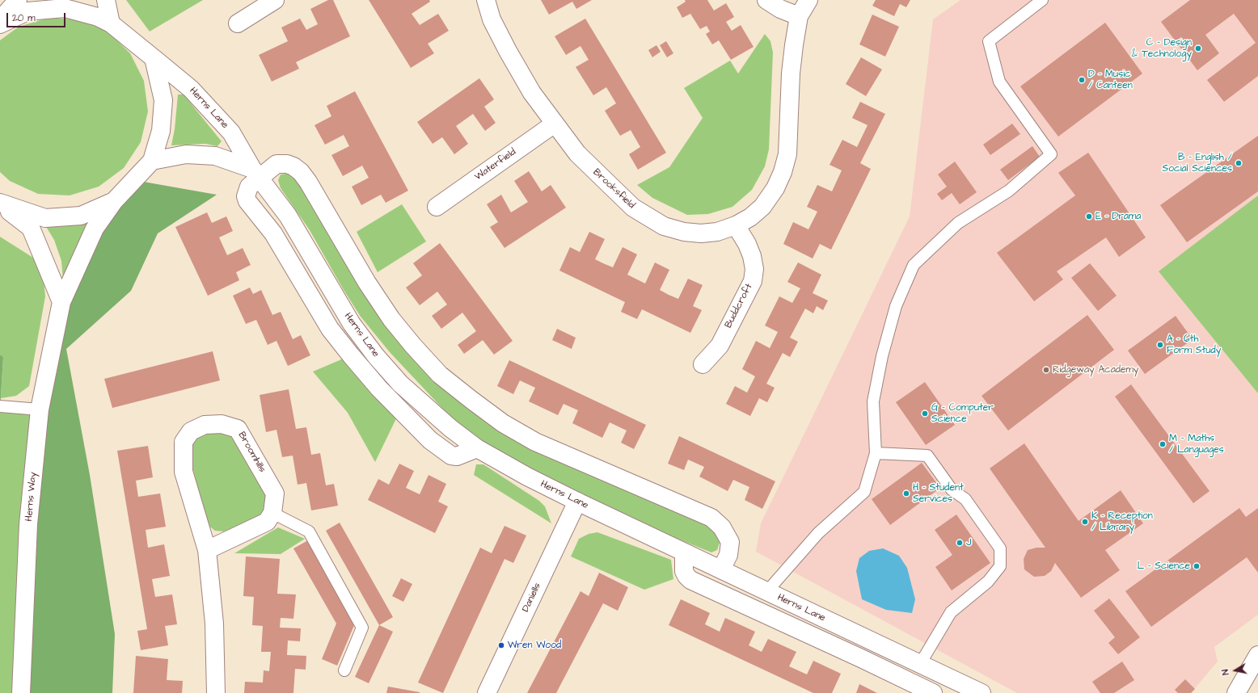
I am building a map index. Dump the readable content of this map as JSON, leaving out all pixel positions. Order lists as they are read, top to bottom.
{
  "streets": {
    "street": [
      "Herns Lane",
      "Waterfield",
      "Brooksfield",
      "Buddcroft",
      "Broomhills",
      "Herns Way",
      "Daniells"
    ]
  },
  "crossings": [
    ["Herns Lane", "Daniells"],
    ["Waterfield", "Brooksfield"],
    ["Brooksfield", "Buddcroft"]
  ],
  "places": [
    "C - Design & Technology",
    "D - Music / Canteen",
    "B - English / Social Sciences",
    "E - Drama",
    "A - 6th Form Study",
    "Ridgeway Academy",
    "G - Computer Science",
    "M - Maths / Languages",
    "H - Student Services",
    "K - Reception / Library",
    "J",
    "L - Science",
    "Wren Wood"
  ],
  "scale_bar": "20 m",
  "north": "left"
}
